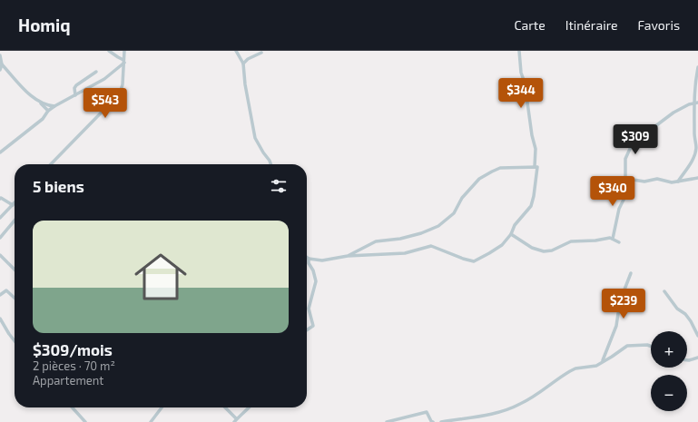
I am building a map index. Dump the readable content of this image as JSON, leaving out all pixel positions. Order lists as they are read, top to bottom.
{
  "page": {
    "header": "Homiq",
    "nav": ["Carte", "Itinéraire", "Favoris"],
    "price": [
      "$344",
      "$543",
      "$309",
      "$340",
      "$239"
    ],
    "heading": "5 biens",
    "list": [
      {
        "name": "$309/mois",
        "note": "2 pièces · 70 m² · Appartement"
      }
    ],
    "map_buttons": ["+", "−"]
  }
}
